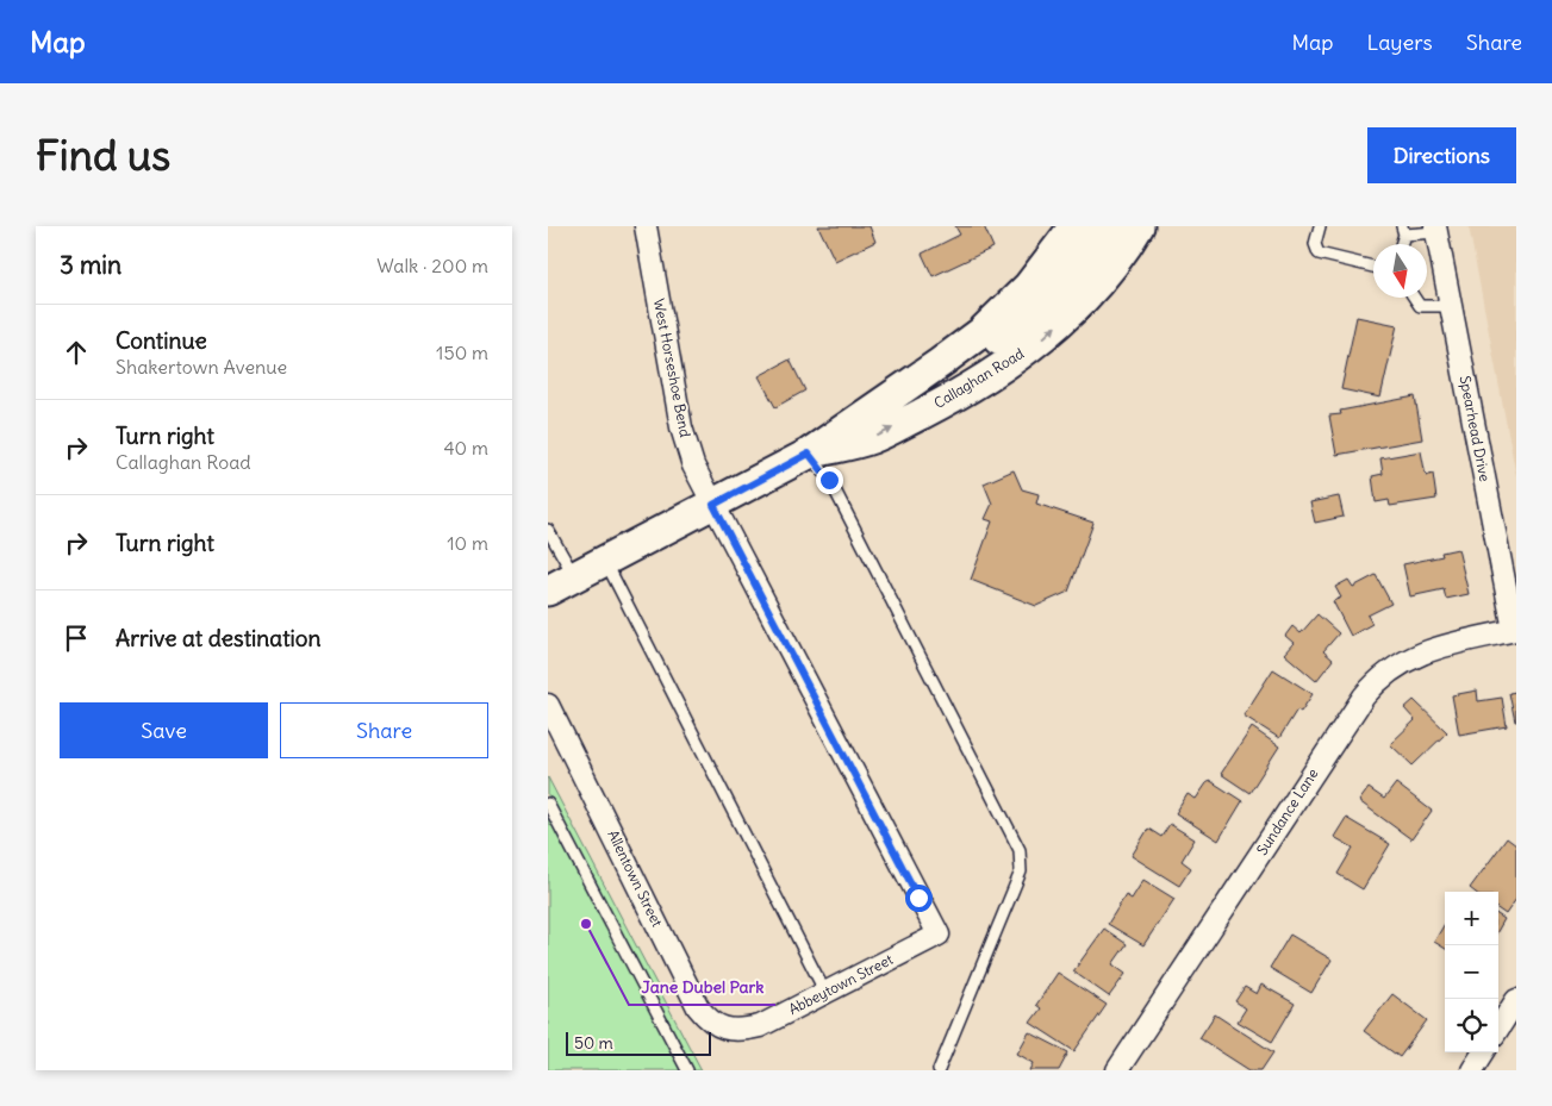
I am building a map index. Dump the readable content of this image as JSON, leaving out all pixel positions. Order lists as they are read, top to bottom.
{
  "streets": {
    "main road": ["Callaghan Road"],
    "street": [
      "West Horseshoe Bend",
      "Spearhead Drive",
      "Sundance Lane",
      "Allentown Street",
      "Abbeytown Street"
    ]
  },
  "crossings": [
    ["West Horseshoe Bend", "Callaghan Road"],
    ["West Horseshoe Bend", "Abbeytown Street"],
    ["Spearhead Drive", "Sundance Lane"],
    ["Allentown Street", "Abbeytown Street"]
  ],
  "places": ["Jane Dubel Park"],
  "scale_bar": "50 m",
  "north": "bottom",
  "page": {
    "header": "Map",
    "nav": ["Map", "Layers", "Share"],
    "buttons": [
      "Directions",
      ["Save", "Share"]
    ],
    "title": "Find us",
    "heading": ["3 min", "Walk · 200 m"],
    "list": [
      ["Continue", "Shakertown Avenue", "150 m"],
      ["Turn right", "Callaghan Road", "40 m"],
      ["Turn right", "10 m"],
      "Arrive at destination"
    ],
    "map_buttons": ["+", "−"],
    "scale": "50 m"
  }
}
